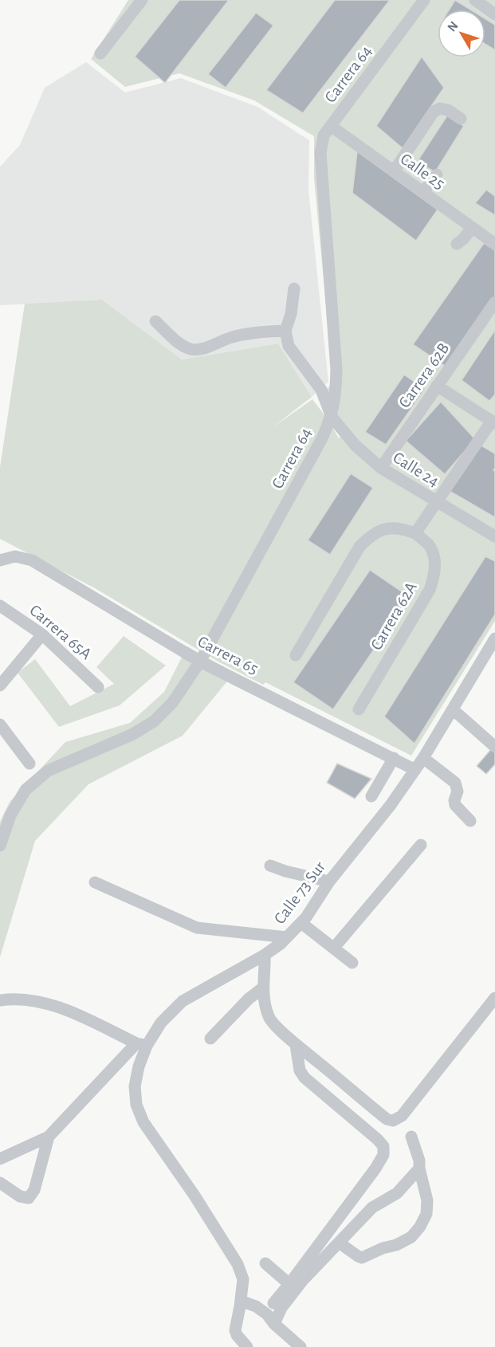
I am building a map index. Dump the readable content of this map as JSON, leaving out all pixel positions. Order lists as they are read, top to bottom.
{
  "streets": {
    "street": [
      "Carrera 64",
      "Calle 25",
      "Carrera 62B",
      "Calle 24",
      "Carrera 62A",
      "Carrera 65A",
      "Carrera 65",
      "Calle 73 Sur"
    ]
  },
  "crossings": [
    ["Carrera 64", "Calle 25"],
    ["Carrera 64", "Calle 24"],
    ["Carrera 64", "Carrera 65"],
    ["Carrera 62B", "Calle 24"],
    ["Carrera 65", "Calle 73 Sur"]
  ],
  "north": "top left"
}
